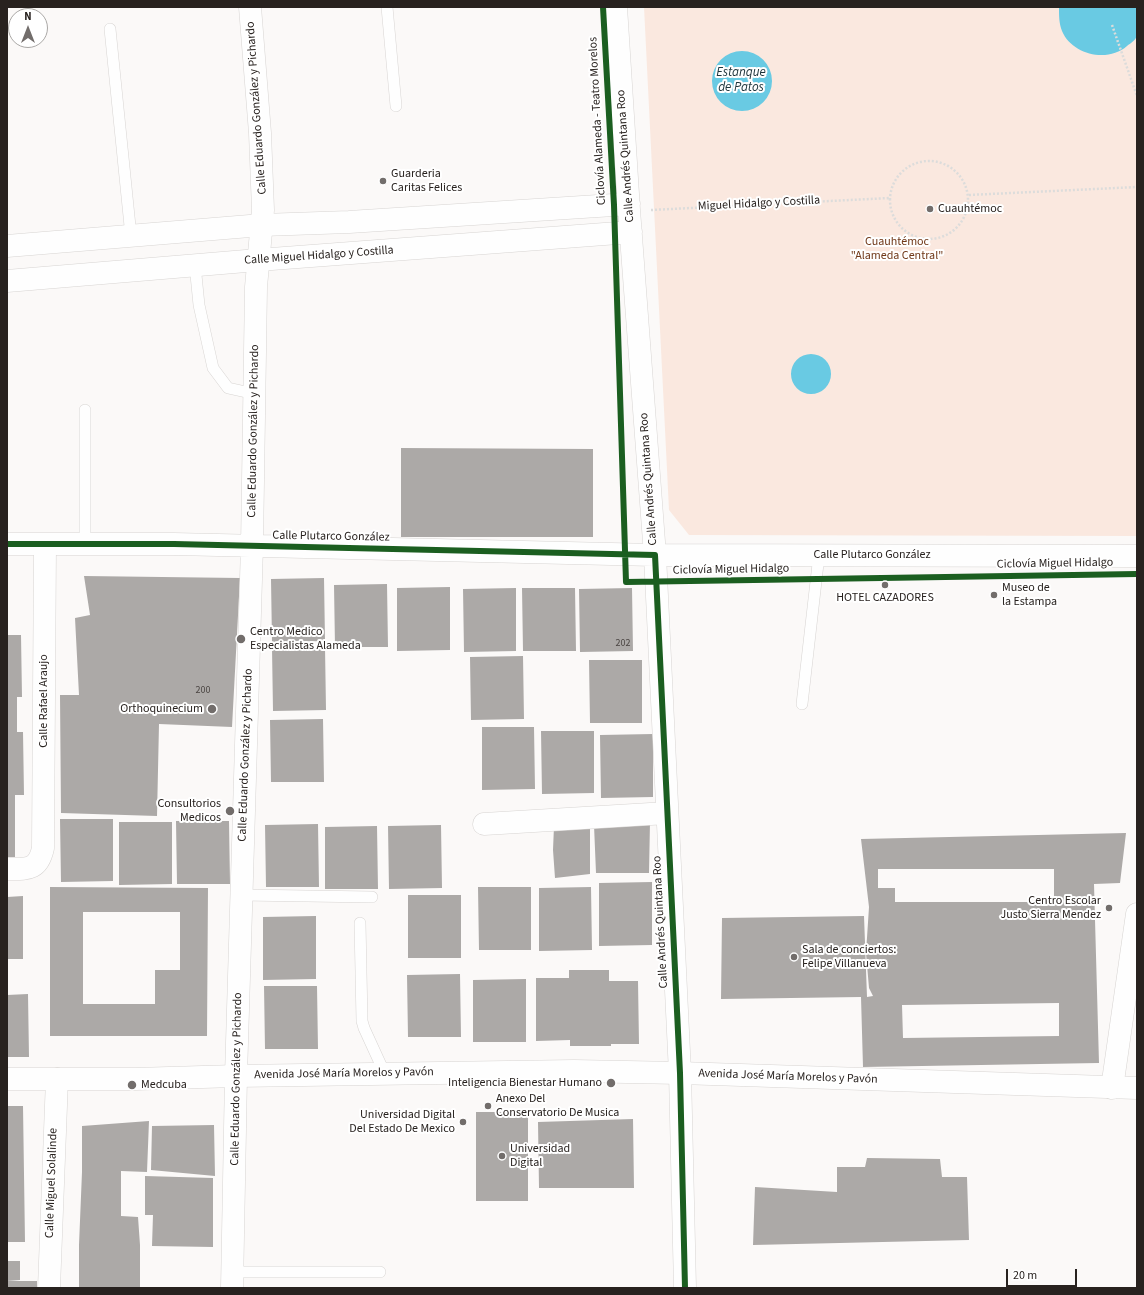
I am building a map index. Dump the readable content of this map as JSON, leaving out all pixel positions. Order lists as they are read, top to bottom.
{
  "streets": {
    "street": [
      "Calle Eduardo González y Pichardo",
      "Calle Andrés Quintana Roo",
      "Calle Miguel Hidalgo y Costilla",
      "Calle Plutarco González",
      "Calle Rafael Araujo",
      "Avenida José María Morelos y Pavón",
      "Calle Miguel Solalinde"
    ],
    "path": ["Miguel Hidalgo y Costilla"],
    "cycle path": ["Ciclovía Alameda - Teatro Morelos"]
  },
  "crossings": [
    ["Calle Eduardo González y Pichardo", "Calle Miguel Hidalgo y Costilla"],
    ["Calle Eduardo González y Pichardo", "Calle Plutarco González"],
    ["Calle Eduardo González y Pichardo", "Avenida José María Morelos y Pavón"],
    ["Calle Andrés Quintana Roo", "Miguel Hidalgo y Costilla"],
    ["Calle Andrés Quintana Roo", "Calle Miguel Hidalgo y Costilla"],
    ["Calle Andrés Quintana Roo", "Calle Plutarco González"],
    ["Calle Andrés Quintana Roo", "Avenida José María Morelos y Pavón"],
    ["Calle Plutarco González", "Calle Rafael Araujo"],
    ["Avenida José María Morelos y Pavón", "Calle Miguel Solalinde"]
  ],
  "water": ["Estanque de Patos"],
  "parks": ["Cuauhtémoc \"Alameda Central\""],
  "places": [
    "Guarderia Caritas Felices",
    "Cuauhtémoc",
    "HOTEL CAZADORES",
    "Museo de la Estampa",
    "Centro Medico Especialistas Alameda",
    "Orthoquinecium",
    "Consultorios Medicos",
    "Centro Escolar Justo Sierra Mendez",
    "Sala de conciertos: Felipe Villanueva",
    "Inteligencia Bienestar Humano",
    "Medcuba",
    "Anexo Del Conservatorio De Musica",
    "Universidad Digital Del Estado De Mexico",
    "Universidad Digital"
  ],
  "house_numbers": ["202", "200"],
  "scale_bar": "20 m",
  "north": "top"
}
